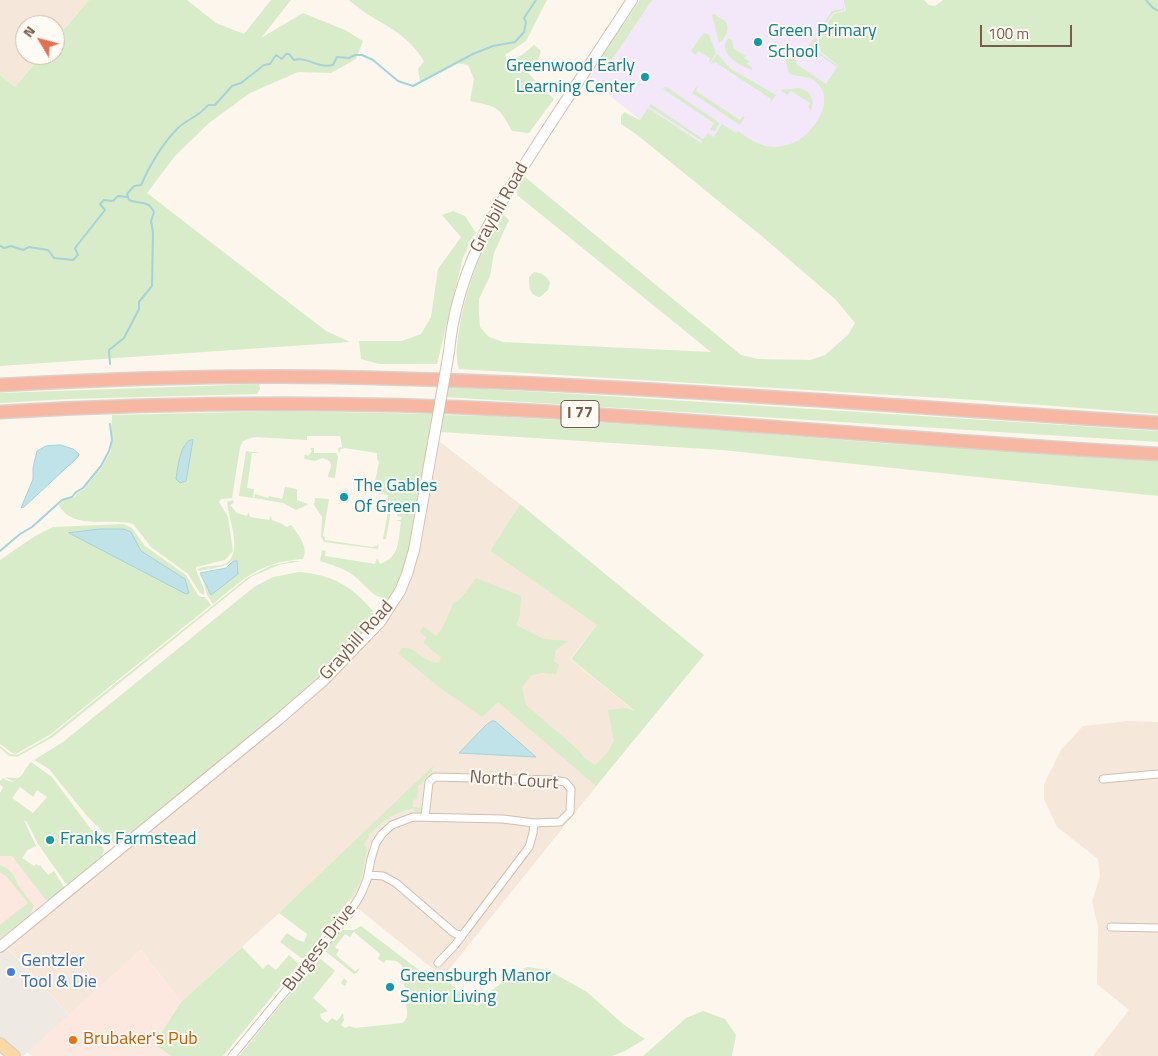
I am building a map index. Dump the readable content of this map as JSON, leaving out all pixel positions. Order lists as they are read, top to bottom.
{
  "streets": {
    "highway": ["I 77"],
    "street": ["Graybill Road", "North Court", "Burgess Drive"]
  },
  "crossings": [
    ["North Court", "Burgess Drive"]
  ],
  "places": [
    "Green Primary School",
    "Greenwood Early Learning Center",
    "The Gables Of Green",
    "Franks Farmstead",
    "Gentzler Tool & Die",
    "Greensburgh Manor Senior Living",
    "Brubaker's Pub"
  ],
  "scale_bar": "100 m",
  "north": "top left"
}
